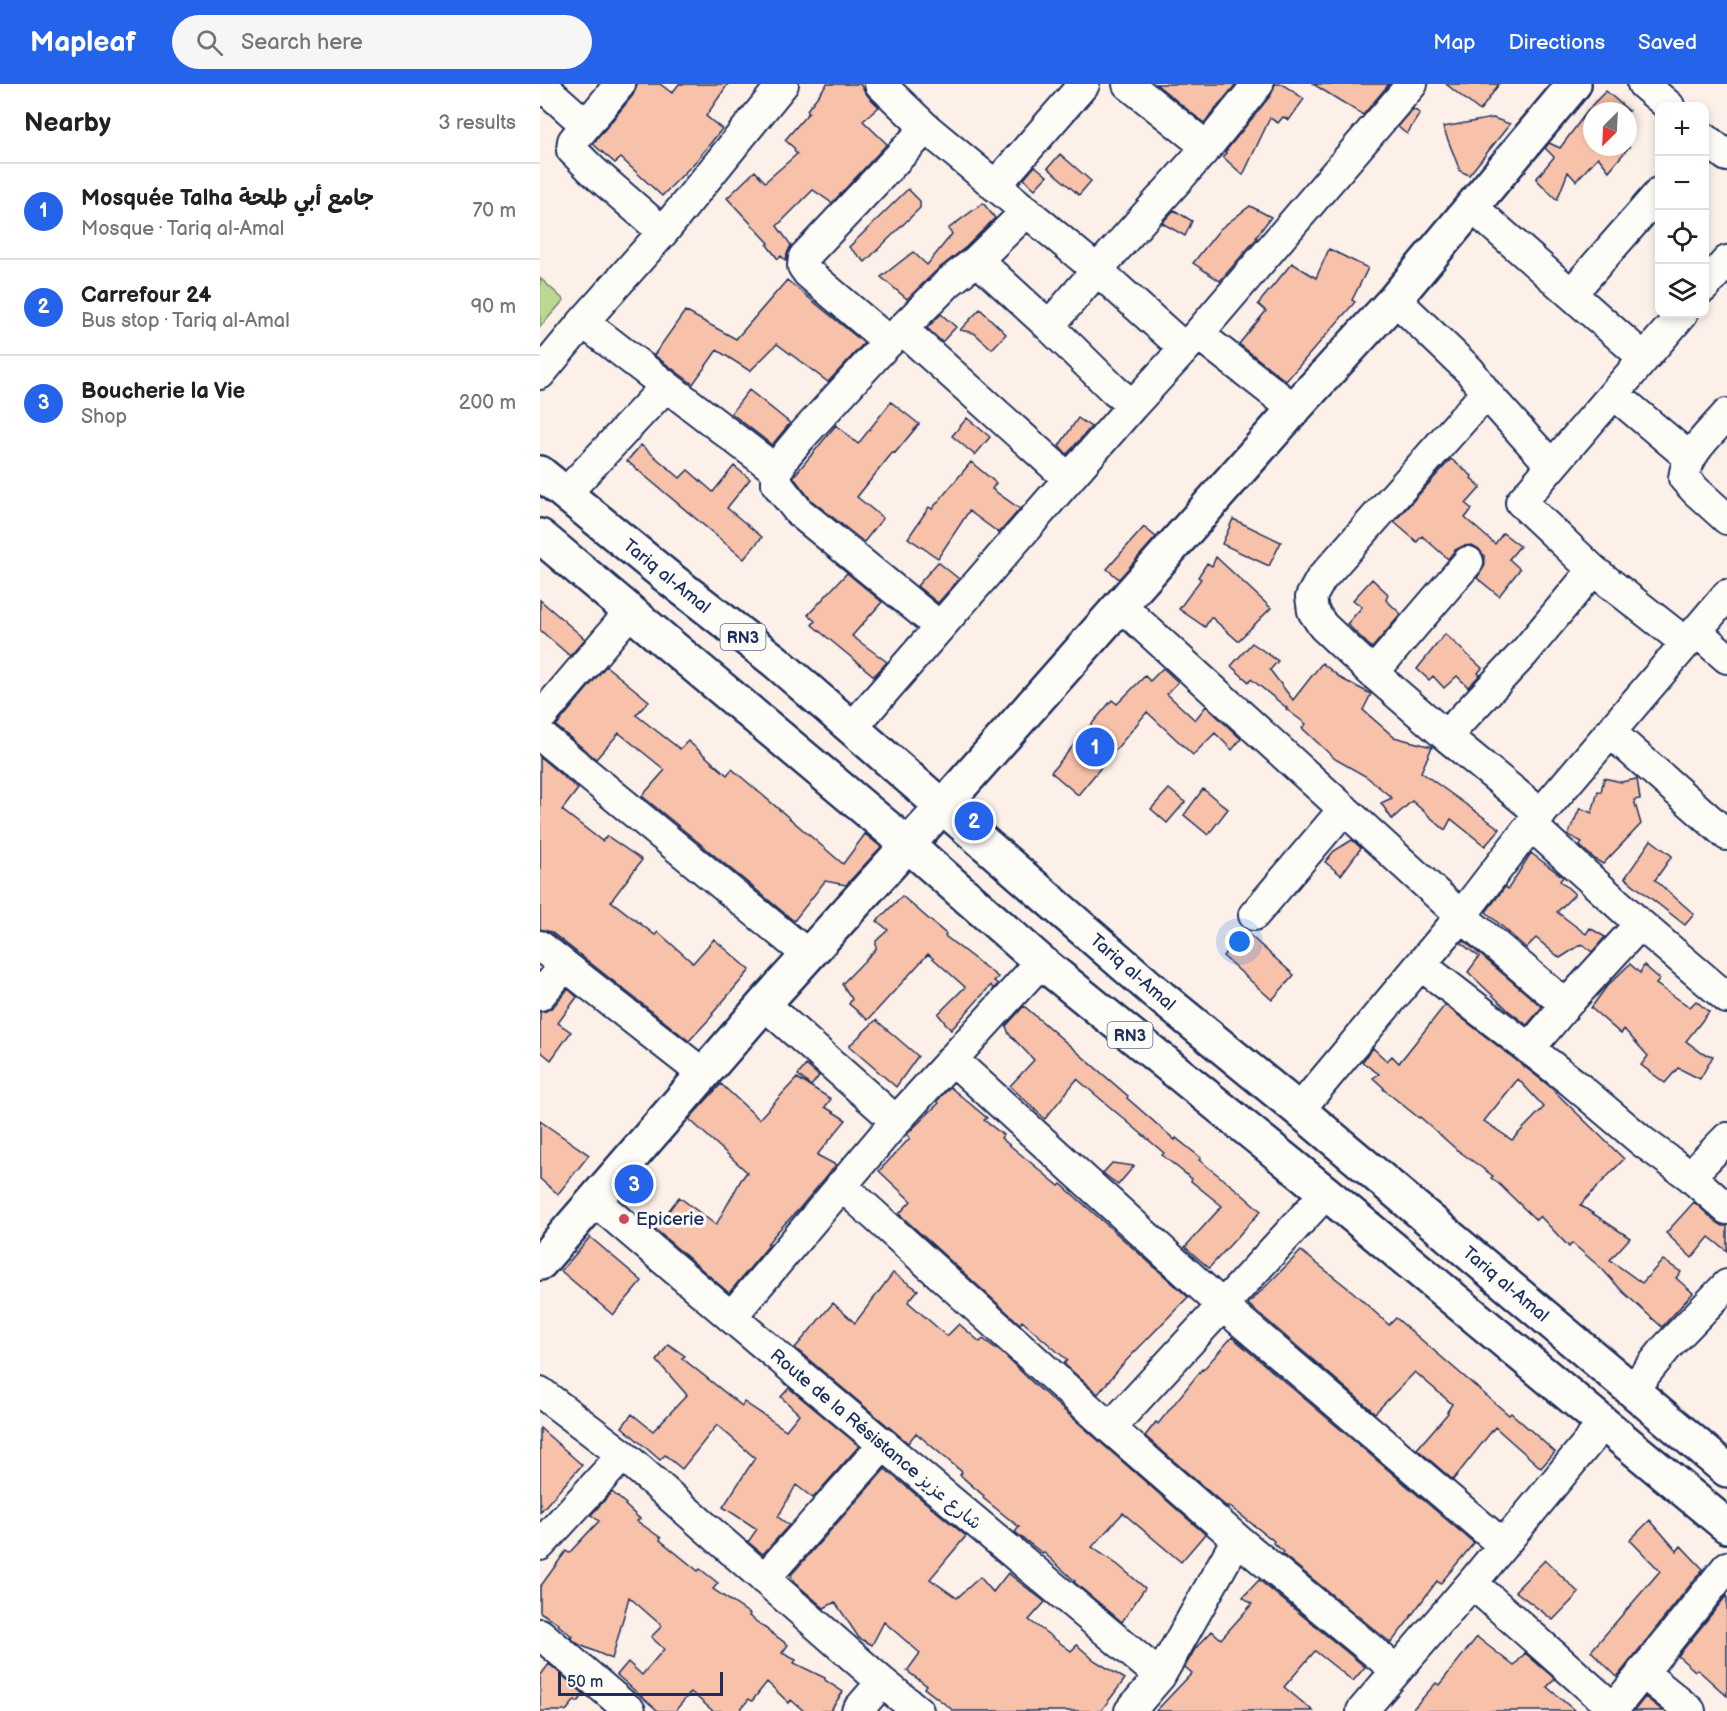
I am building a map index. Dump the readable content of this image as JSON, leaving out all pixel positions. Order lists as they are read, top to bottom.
{
  "streets": {
    "main road": ["Tariq al-Amal", "RN3"],
    "street": ["Route de la Résistance شارع عزيز"]
  },
  "places": ["Epicerie"],
  "scale_bar": "50 m",
  "north": "bottom left",
  "page": {
    "header": "Mapleaf",
    "search": "Search here",
    "nav": ["Map", "Directions", "Saved"],
    "heading": ["Nearby", "3 results"],
    "map_buttons": ["+", "−"],
    "list": [
      {
        "mark": "1",
        "name": "Mosquée Talha جامع أبي طلحة",
        "note": "Mosque · Tariq al-Amal",
        "value": "70 m"
      },
      {
        "mark": "2",
        "name": "Carrefour 24",
        "note": "Bus stop · Tariq al-Amal",
        "value": "90 m"
      },
      {
        "mark": "3",
        "name": "Boucherie la Vie",
        "note": "Shop",
        "value": "200 m"
      }
    ],
    "pins": ["1", "2", "3"],
    "scale": "50 m"
  }
}
